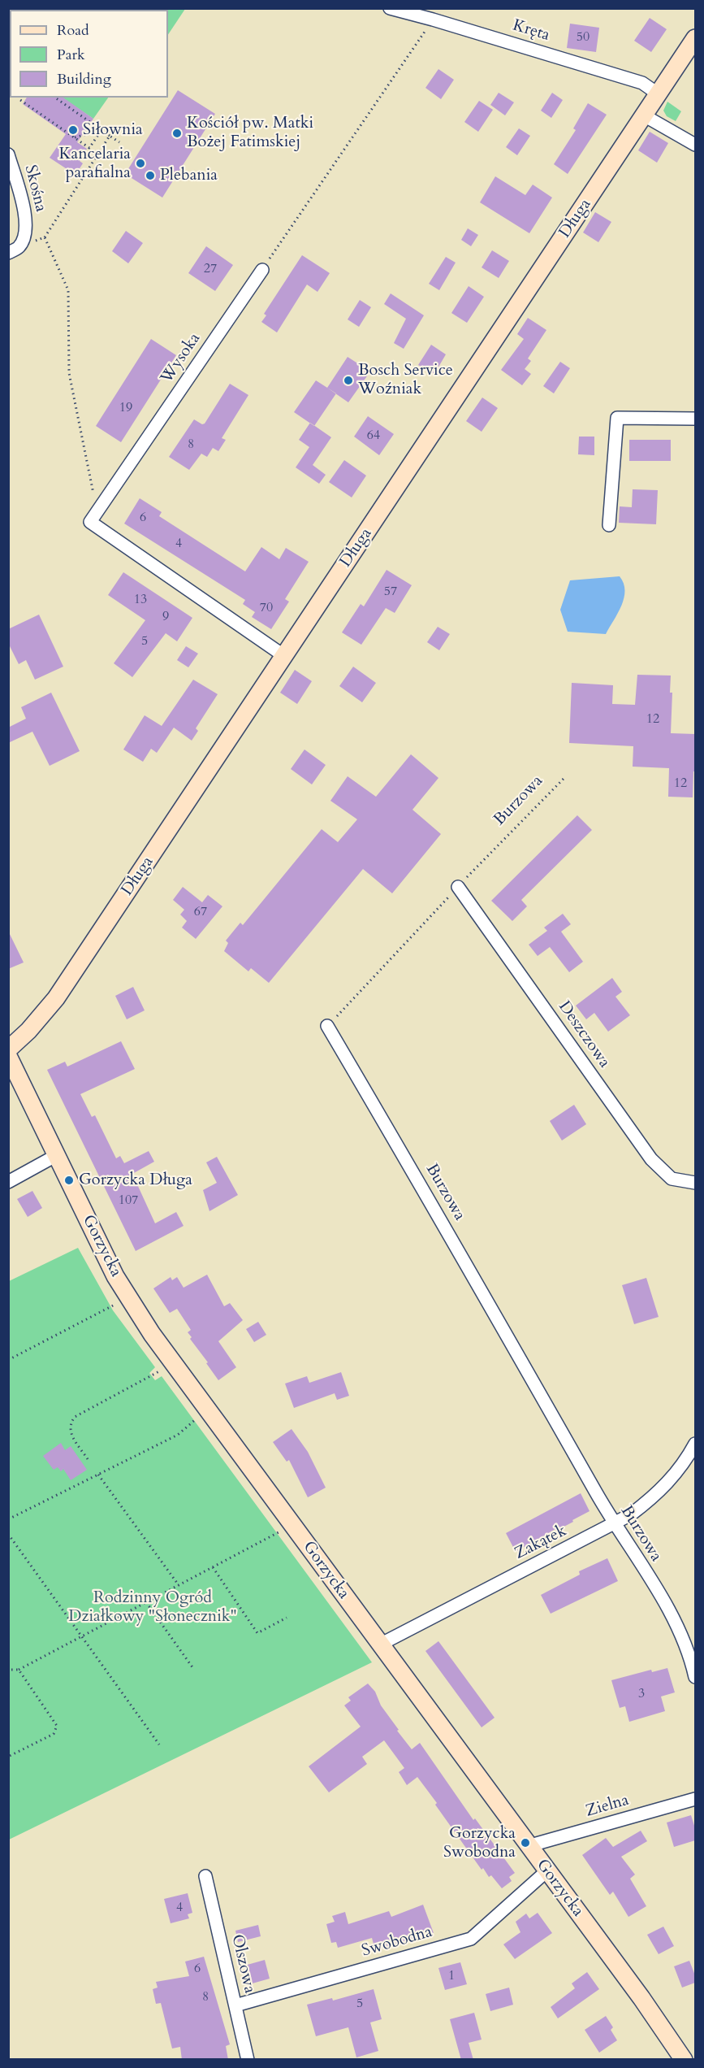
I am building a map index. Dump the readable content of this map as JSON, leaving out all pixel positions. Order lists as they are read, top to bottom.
{
  "streets": {
    "street": [
      "Kręta",
      "Skośna",
      "Długa",
      "Wysoka",
      "Burzowa",
      "Deszczowa",
      "Gorzycka",
      "Zakątek",
      "Zielna",
      "Swobodna",
      "Olszowa"
    ]
  },
  "crossings": [
    ["Kręta", "Długa"],
    ["Burzowa", "Deszczowa"],
    ["Burzowa", "Zakątek"],
    ["Gorzycka", "Zakątek"],
    ["Gorzycka", "Zielna"],
    ["Gorzycka", "Swobodna"],
    ["Swobodna", "Olszowa"]
  ],
  "parks": ["Rodzinny Ogród Działkowy \"Słonecznik\""],
  "places": [
    "Siłownia",
    "Kościół pw. Matki Bożej Fatimskiej",
    "Kancelaria parafialna",
    "Plebania",
    "Bosch Service Woźniak",
    "Gorzycka Długa",
    "Gorzycka Swobodna"
  ],
  "house_numbers": [
    "50",
    "27",
    "19",
    "64",
    "8",
    "6",
    "4",
    "57",
    "13",
    "70",
    "9",
    "5",
    "12",
    "12",
    "67",
    "107",
    "3",
    "4",
    "6",
    "1",
    "8",
    "5"
  ],
  "legend": ["Road", "Park", "Building"]
}
